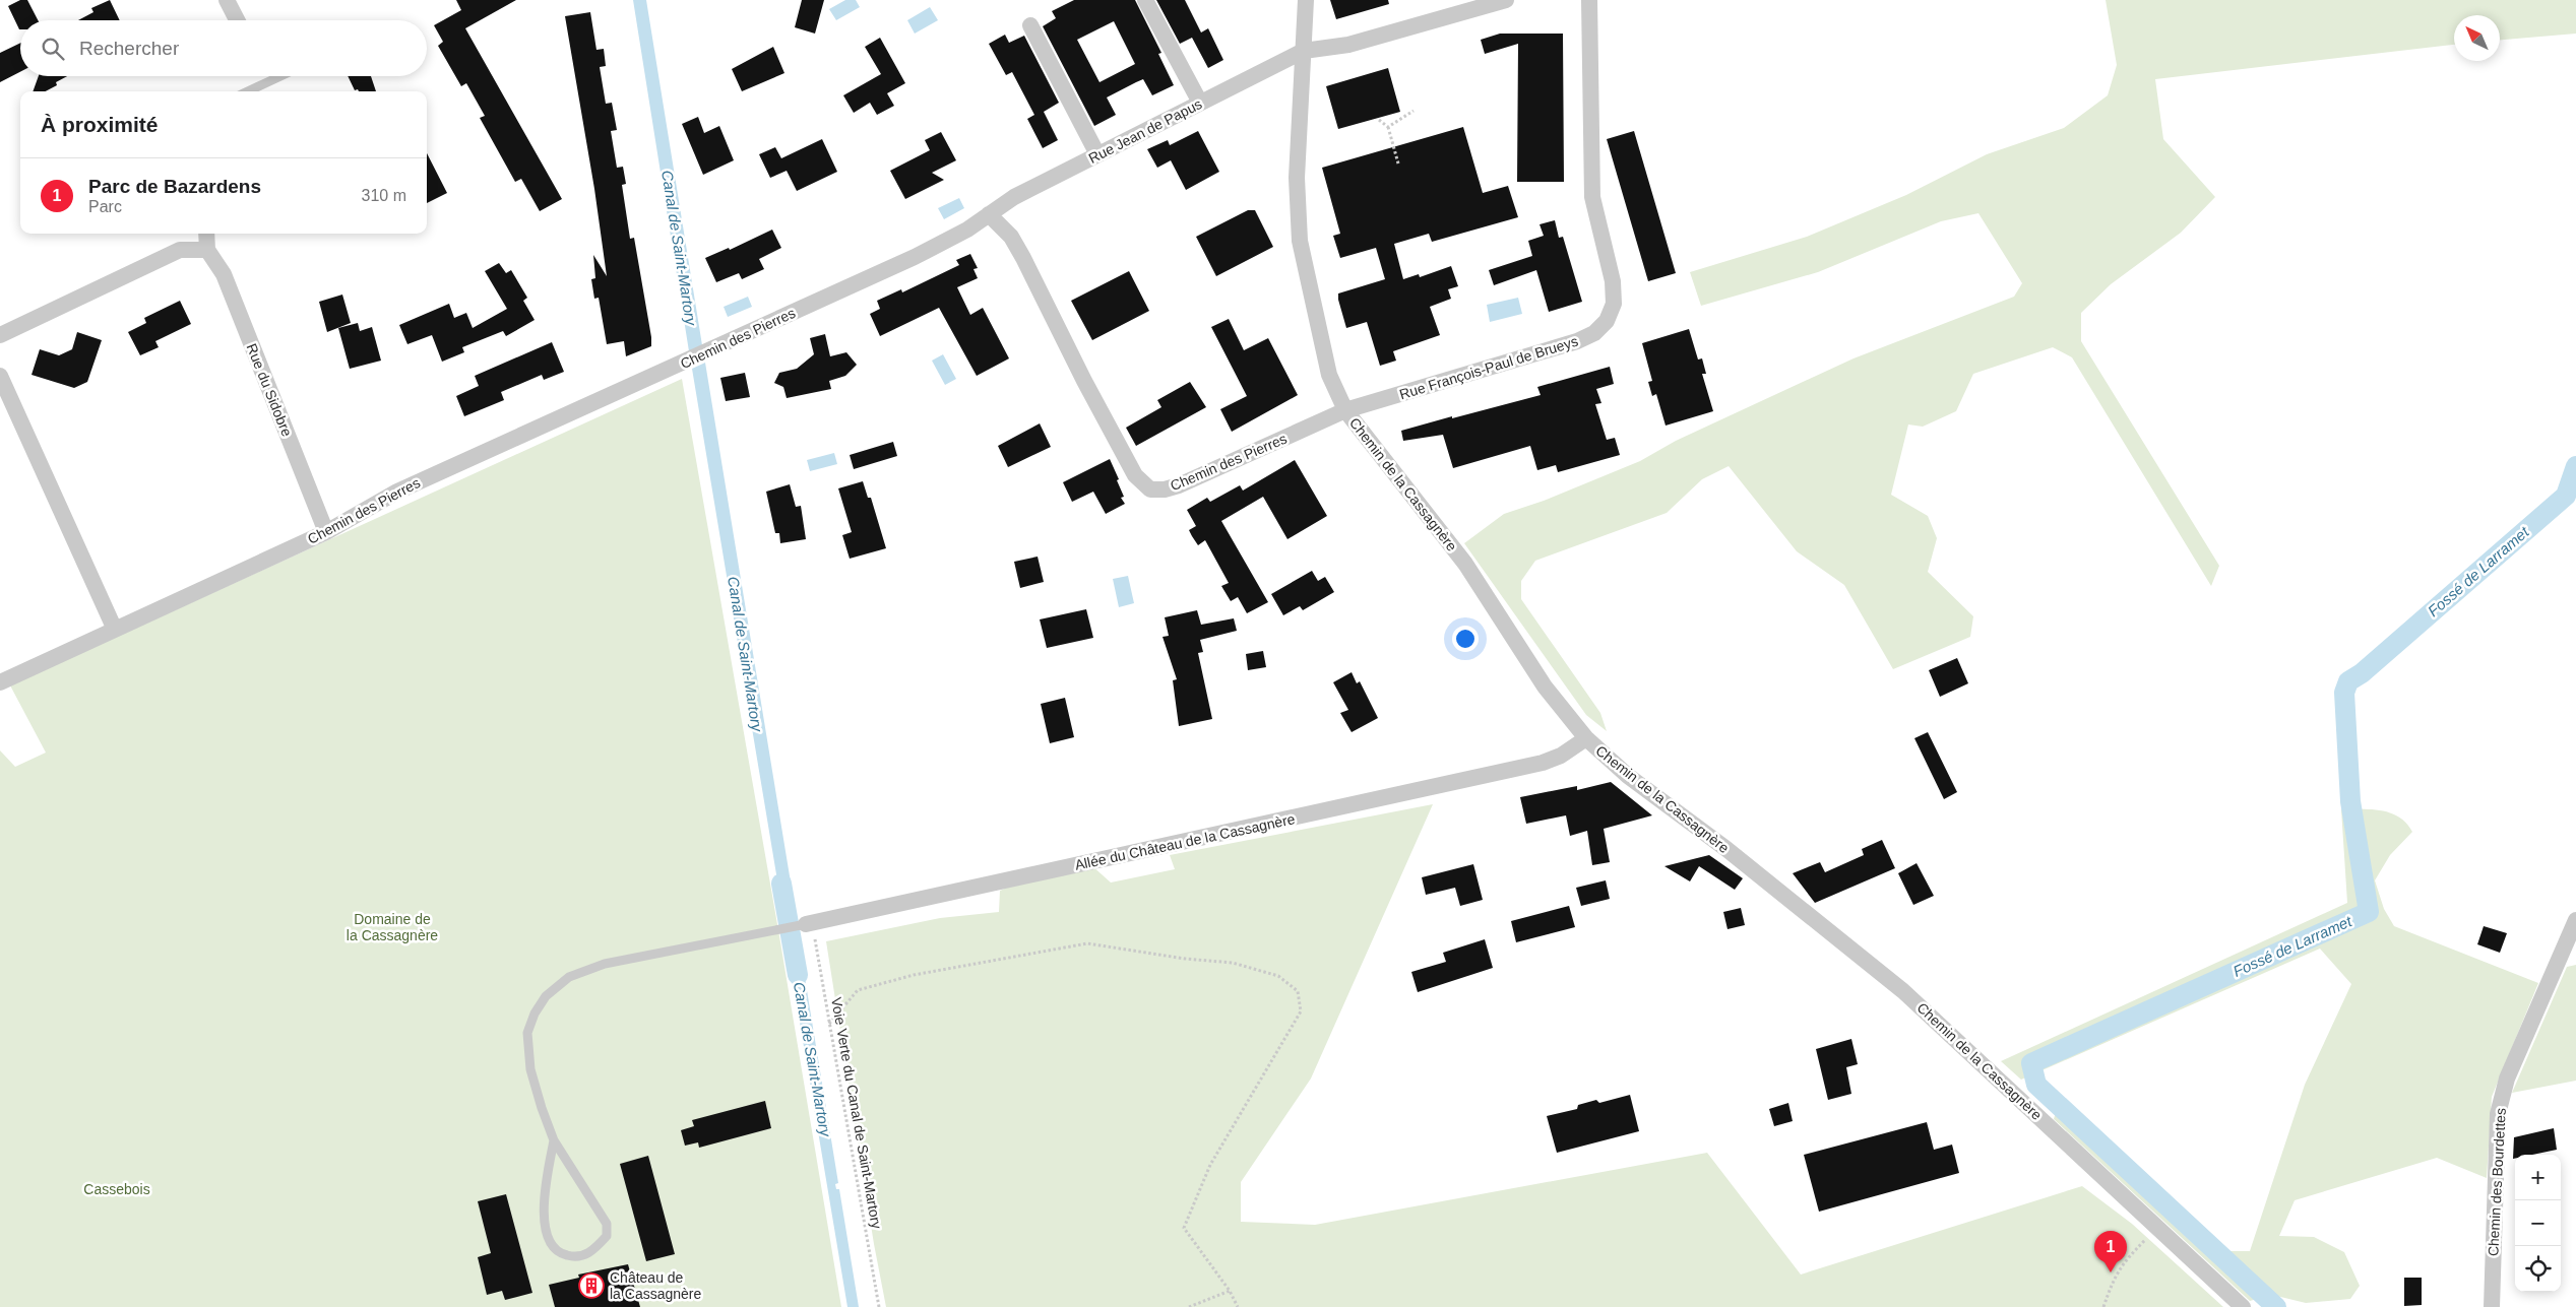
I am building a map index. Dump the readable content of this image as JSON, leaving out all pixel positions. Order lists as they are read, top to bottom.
{
  "streets": {
    "street": [
      "Rue Jean de Papus",
      "Chemin des Pierres",
      "Rue François-Paul de Brueys",
      "Rue du Sidobre",
      "Chemin de la Cassagnère",
      "Allée du Château de la Cassagnère",
      "Chemin des Bourdettes"
    ],
    "path": ["Voie Verte du Canal de Saint-Martory"]
  },
  "crossings": [
    ["Rue Jean de Papus", "Chemin des Pierres"],
    ["Rue Jean de Papus", "Chemin de la Cassagnère"],
    ["Chemin des Pierres", "Rue François-Paul de Brueys"],
    ["Chemin des Pierres", "Rue du Sidobre"],
    ["Chemin des Pierres", "Chemin de la Cassagnère"],
    ["Rue François-Paul de Brueys", "Chemin de la Cassagnère"],
    ["Chemin de la Cassagnère", "Allée du Château de la Cassagnère"],
    ["Allée du Château de la Cassagnère", "Voie Verte du Canal de Saint-Martory"]
  ],
  "water": ["Canal de Saint-Martory", "Fossé de Larramet"],
  "parks": ["Domaine de la Cassagnère", "Cassebois"],
  "places": {
    "building": ["Château de la Cassagnère"]
  },
  "north": "top left",
  "page": {
    "search": "Rechercher",
    "heading": "À proximité",
    "list": [
      {
        "mark": "1",
        "name": "Parc de Bazardens",
        "note": "Parc",
        "value": "310 m"
      }
    ],
    "map_buttons": ["+", "−"],
    "pins": "1"
  }
}
